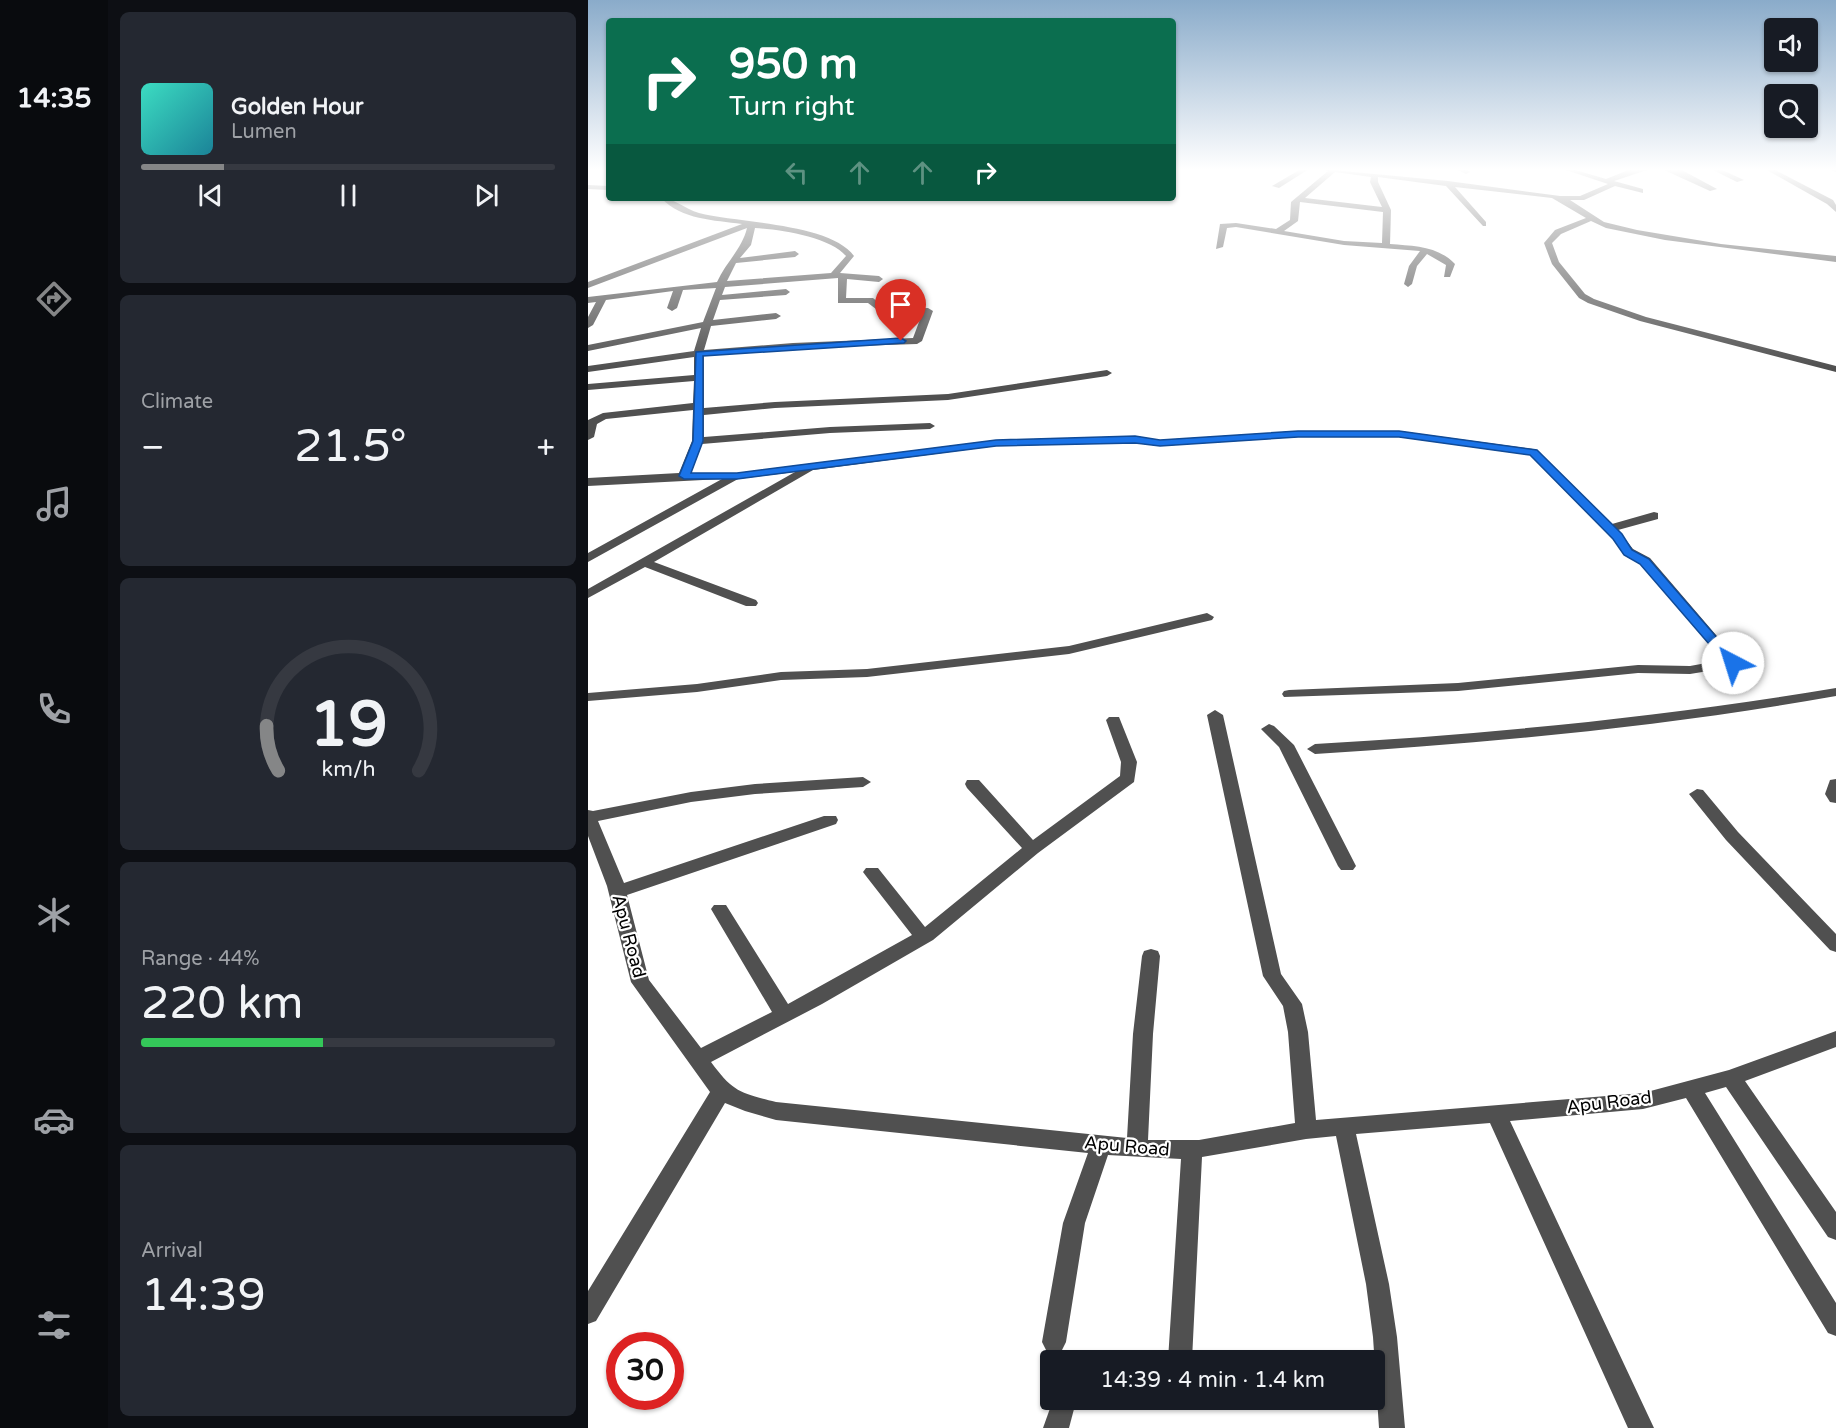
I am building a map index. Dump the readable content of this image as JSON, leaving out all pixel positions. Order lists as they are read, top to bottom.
{
  "streets": {
    "street": ["Apu Road"]
  },
  "page": {
    "tabs": "14:35",
    "turn": ["950 m", "Turn right"],
    "song": ["Golden Hour", "Lumen"],
    "tile": [
      "Climate",
      ["Range · 44%", "220 km"],
      ["Arrival", "14:39"]
    ],
    "heat": ["−", "21.5°", "+"],
    "limit": "30",
    "trip": "14:39 · 4 min · 1.4 km",
    "gauge": ["19", "km/h"]
  }
}
